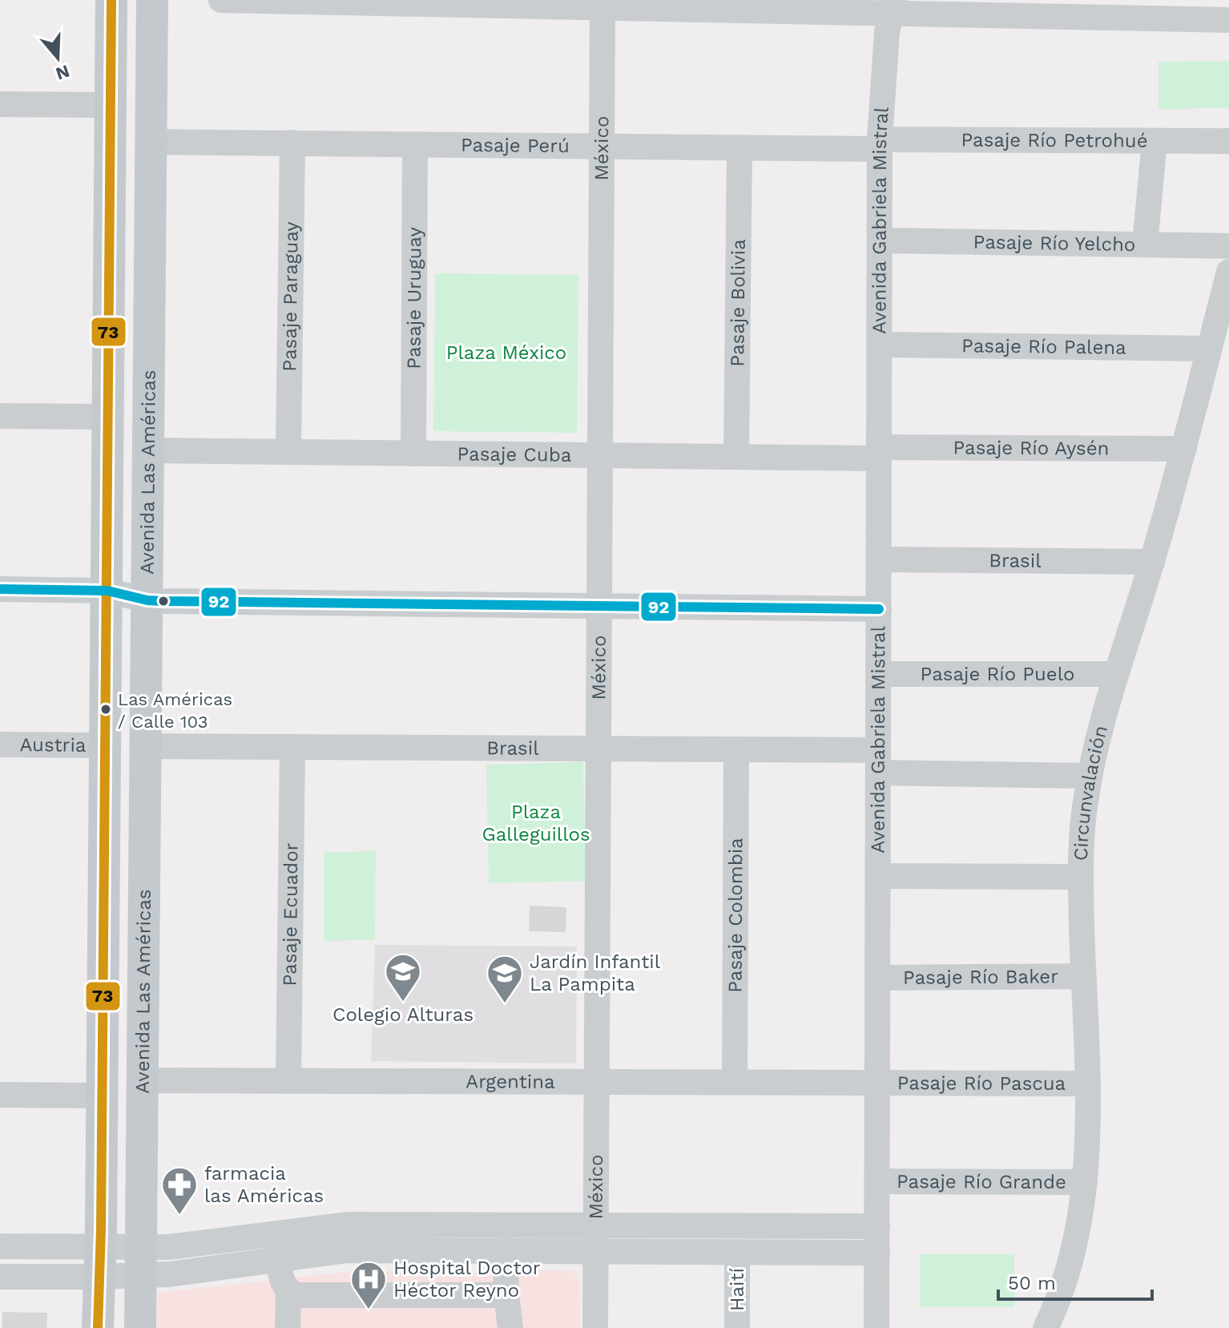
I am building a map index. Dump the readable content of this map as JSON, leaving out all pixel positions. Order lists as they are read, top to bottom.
{
  "streets": {
    "main road": ["Avenida Las Américas"],
    "street": [
      "Pasaje Río Petrohué",
      "Pasaje Perú",
      "México",
      "Avenida Gabriela Mistral",
      "Pasaje Río Yelcho",
      "Pasaje Paraguay",
      "Pasaje Uruguay",
      "Pasaje Bolivia",
      "Pasaje Río Palena",
      "Pasaje Río Aysén",
      "Pasaje Cuba",
      "Brasil",
      "Pasaje Río Puelo",
      "Austria",
      "Circunvalación",
      "Pasaje Ecuador",
      "Pasaje Colombia",
      "Pasaje Río Baker",
      "Argentina",
      "Pasaje Río Pascua",
      "Pasaje Río Grande",
      "Haití"
    ]
  },
  "crossings": [
    ["Pasaje Río Petrohué", "Pasaje Perú"],
    ["Pasaje Río Petrohué", "Avenida Gabriela Mistral"],
    ["Pasaje Perú", "México"],
    ["Pasaje Perú", "Avenida Gabriela Mistral"],
    ["Pasaje Perú", "Pasaje Paraguay"],
    ["Pasaje Perú", "Pasaje Uruguay"],
    ["Pasaje Perú", "Pasaje Bolivia"],
    ["Pasaje Perú", "Avenida Las Américas"],
    ["México", "Pasaje Cuba"],
    ["México", "Brasil"],
    ["México", "Argentina"],
    ["Avenida Gabriela Mistral", "Pasaje Río Yelcho"],
    ["Avenida Gabriela Mistral", "Pasaje Río Palena"],
    ["Avenida Gabriela Mistral", "Pasaje Río Aysén"],
    ["Avenida Gabriela Mistral", "Pasaje Cuba"],
    ["Avenida Gabriela Mistral", "Brasil"],
    ["Avenida Gabriela Mistral", "Pasaje Río Puelo"],
    ["Avenida Gabriela Mistral", "Pasaje Río Baker"],
    ["Avenida Gabriela Mistral", "Argentina"],
    ["Avenida Gabriela Mistral", "Pasaje Río Pascua"],
    ["Avenida Gabriela Mistral", "Pasaje Río Grande"],
    ["Pasaje Paraguay", "Pasaje Cuba"],
    ["Pasaje Uruguay", "Pasaje Cuba"],
    ["Pasaje Bolivia", "Pasaje Cuba"],
    ["Pasaje Río Palena", "Circunvalación"],
    ["Pasaje Río Aysén", "Pasaje Cuba"],
    ["Pasaje Río Aysén", "Circunvalación"],
    ["Pasaje Cuba", "Avenida Las Américas"],
    ["Avenida Las Américas", "Brasil"],
    ["Avenida Las Américas", "Austria"],
    ["Avenida Las Américas", "Argentina"],
    ["Brasil", "Circunvalación"],
    ["Brasil", "Pasaje Ecuador"],
    ["Brasil", "Pasaje Colombia"],
    ["Pasaje Río Puelo", "Circunvalación"],
    ["Circunvalación", "Pasaje Río Baker"],
    ["Circunvalación", "Pasaje Río Pascua"],
    ["Circunvalación", "Pasaje Río Grande"],
    ["Pasaje Ecuador", "Argentina"],
    ["Pasaje Colombia", "Argentina"],
    ["Argentina", "Pasaje Río Pascua"]
  ],
  "parks": ["Plaza México", "Plaza Galleguillos"],
  "places": {
    "other": ["Las Américas / Calle 103"],
    "school or university": ["Colegio Alturas", "Jardín Infantil La Pampita"],
    "pharmacy": ["farmacia las Américas"],
    "hospital": ["Hospital Doctor Héctor Reyno"]
  },
  "lines": ["transit line 73", "transit line 92"],
  "scale_bar": "50 m",
  "north": "bottom"
}
